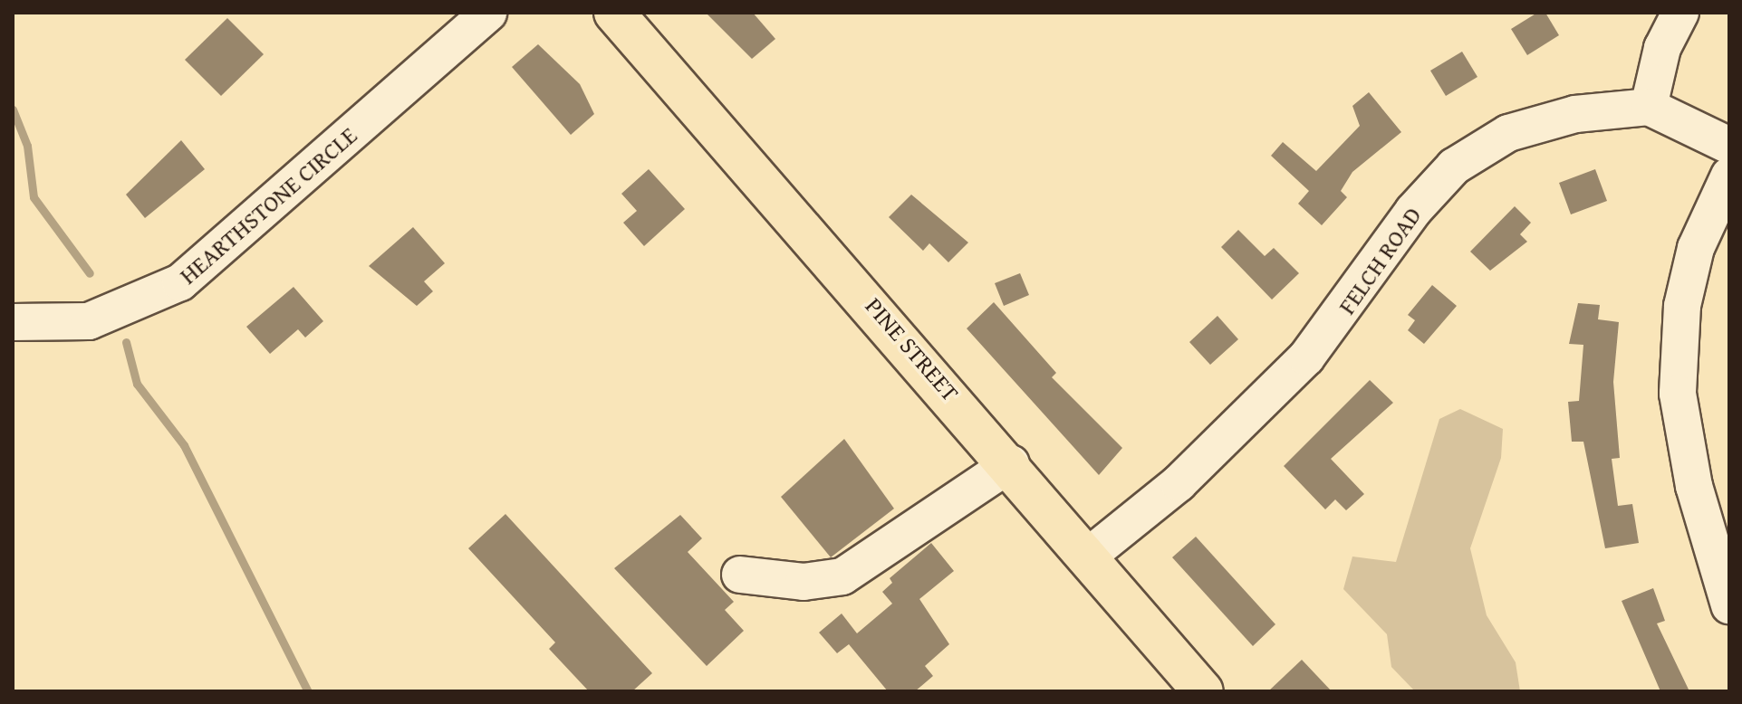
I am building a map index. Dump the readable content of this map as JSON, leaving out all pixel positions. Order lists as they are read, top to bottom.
{
  "streets": {
    "main road": ["PINE STREET"],
    "street": ["HEARTHSTONE CIRCLE", "FELCH ROAD"]
  },
  "crossings": [
    ["FELCH ROAD", "PINE STREET"]
  ]
}
